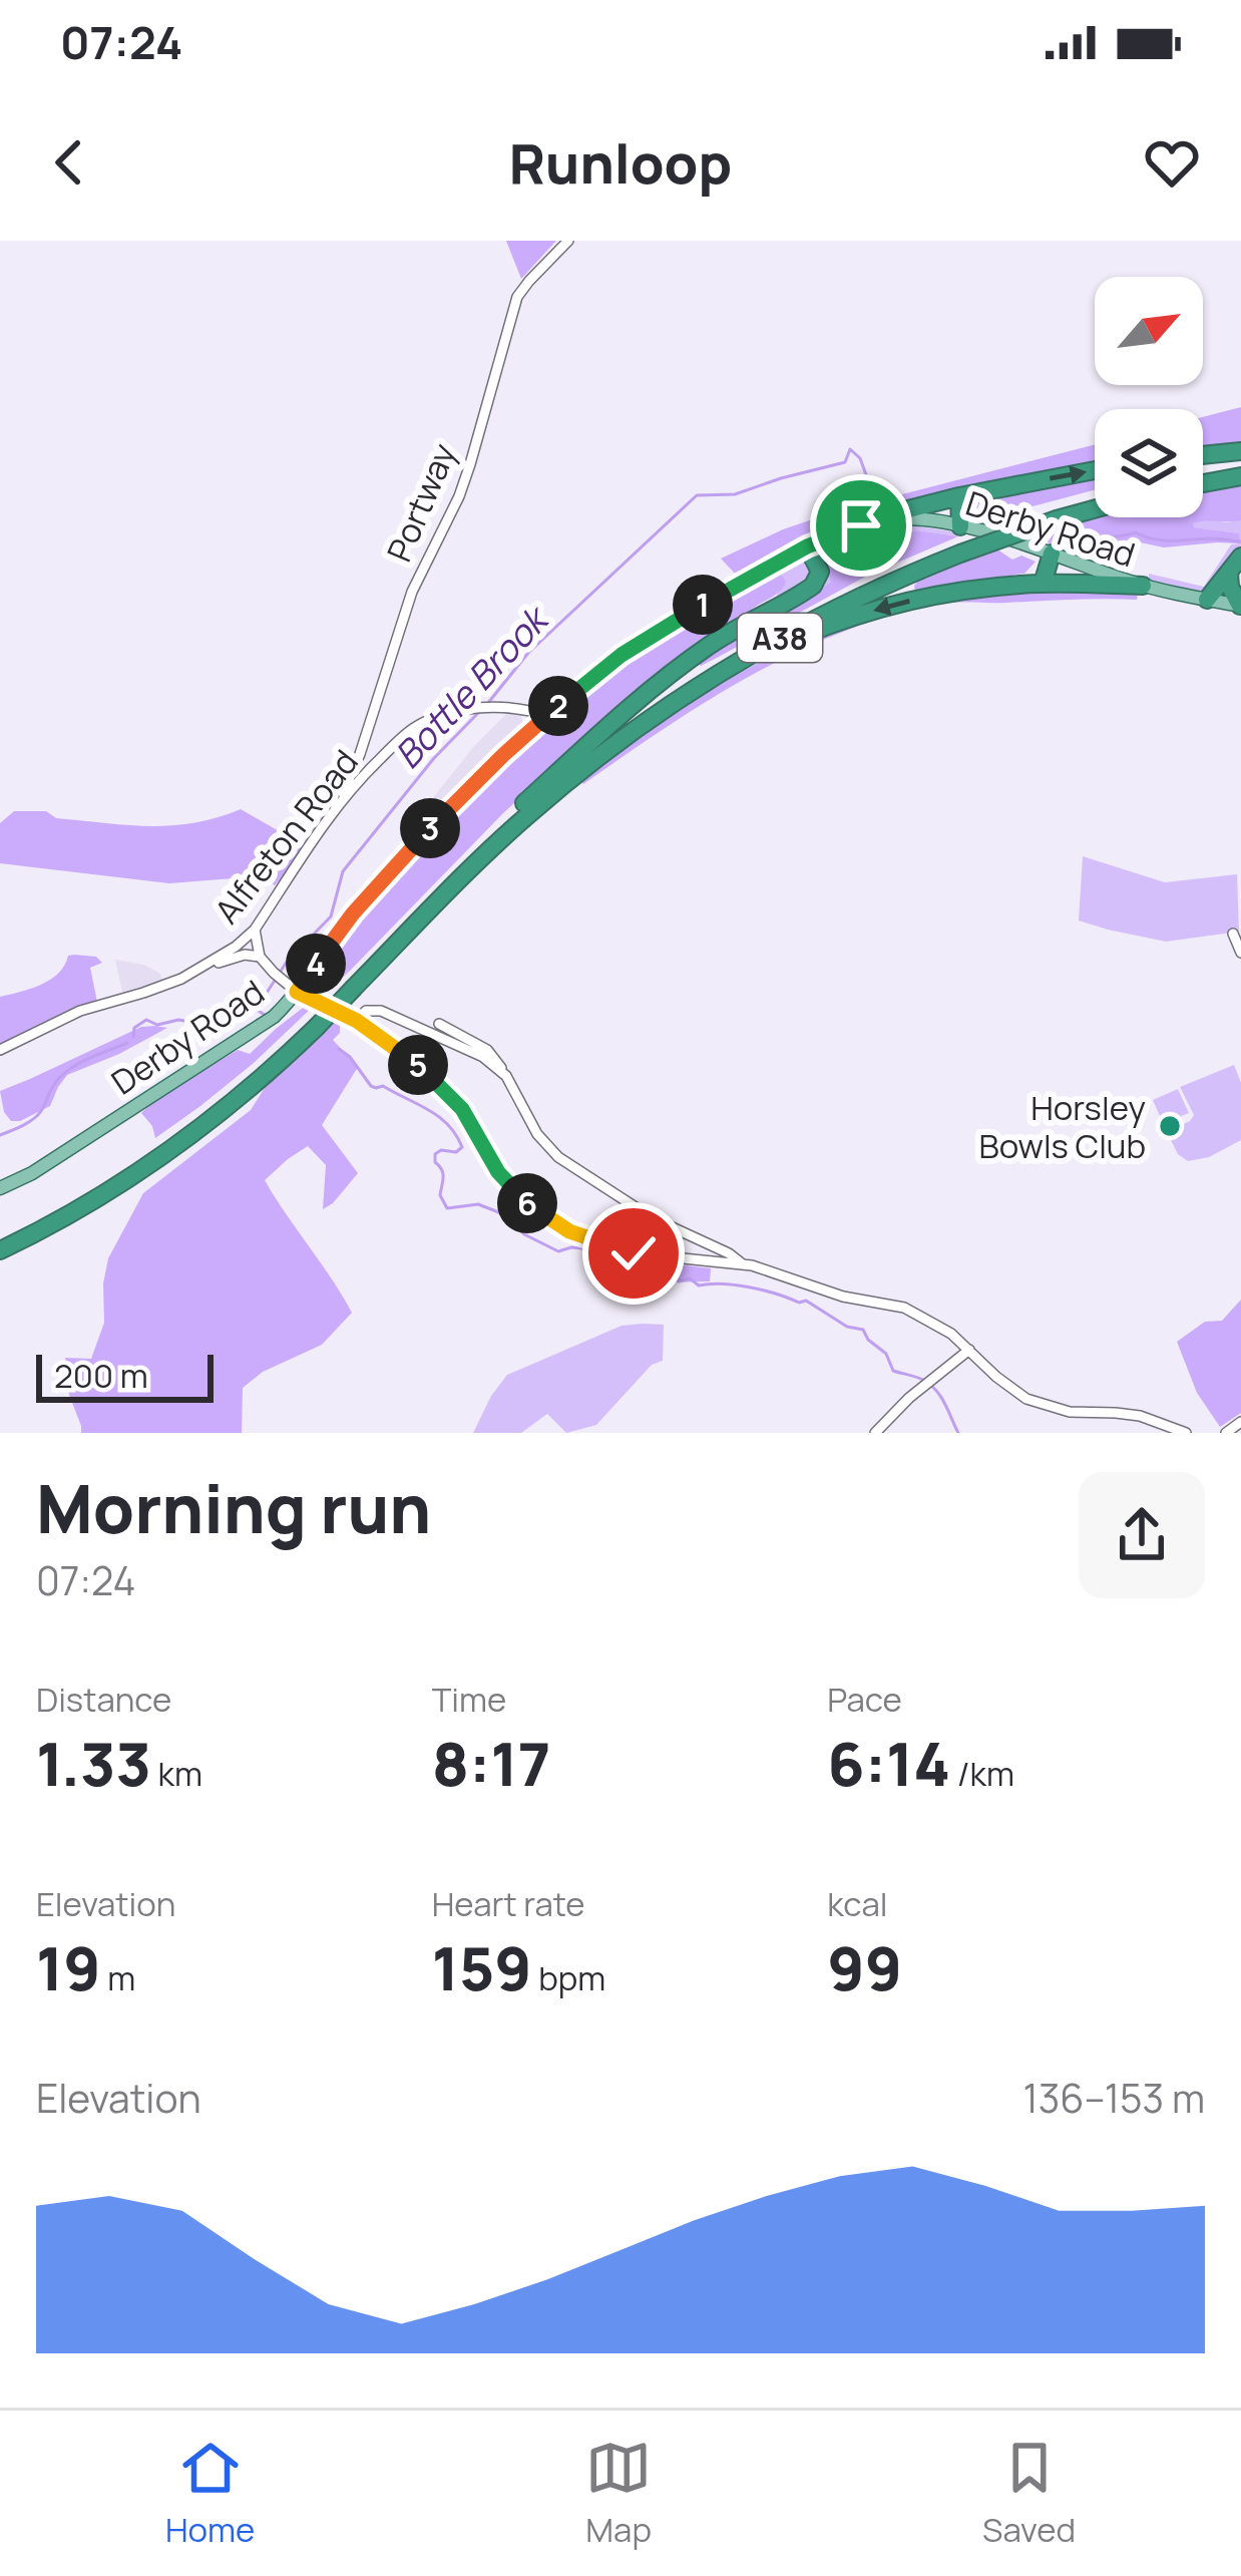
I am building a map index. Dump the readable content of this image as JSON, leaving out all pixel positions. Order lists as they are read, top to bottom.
{
  "streets": {
    "highway": ["A38"],
    "main road": ["Derby Road"],
    "street": ["Portway", "Alfreton Road"]
  },
  "crossings": [
    ["Portway", "Alfreton Road"],
    ["Derby Road", "A38"],
    ["Derby Road", "Alfreton Road"]
  ],
  "water": ["Bottle Brook"],
  "places": ["Horsley Bowls Club"],
  "scale_bar": "200 m",
  "north": "top right",
  "page": {
    "status": "07:24",
    "header": "Runloop",
    "pins": [
      "1",
      "2",
      "3",
      "4",
      "5",
      "6"
    ],
    "scale": "200 m",
    "heading": ["Morning run", "07:24"],
    "stats": [
      ["Distance", "1.33 km"],
      ["Time", "8:17"],
      ["Pace", "6:14 /km"],
      ["Elevation", "19 m"],
      ["Heart rate", "159 bpm"],
      ["kcal", "99"]
    ],
    "chart": ["Elevation", "136–153 m"],
    "tabs": ["Home", "Map", "Saved"]
  }
}
